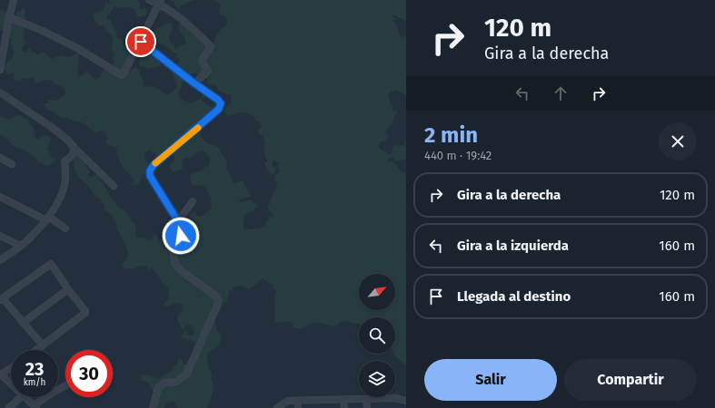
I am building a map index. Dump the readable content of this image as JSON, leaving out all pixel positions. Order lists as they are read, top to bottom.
{
  "north": "top right",
  "page": {
    "turn": ["120 m", "Gira a la derecha"],
    "heading": ["2 min", "440 m · 19:42"],
    "list": [
      {
        "name": "Gira a la derecha",
        "value": "120 m"
      },
      {
        "name": "Gira a la izquierda",
        "value": "160 m"
      },
      {
        "name": "Llegada al destino",
        "value": "160 m"
      }
    ],
    "speed": "23 km/h",
    "limit": "30",
    "buttons": ["Salir", "Compartir"]
  }
}
